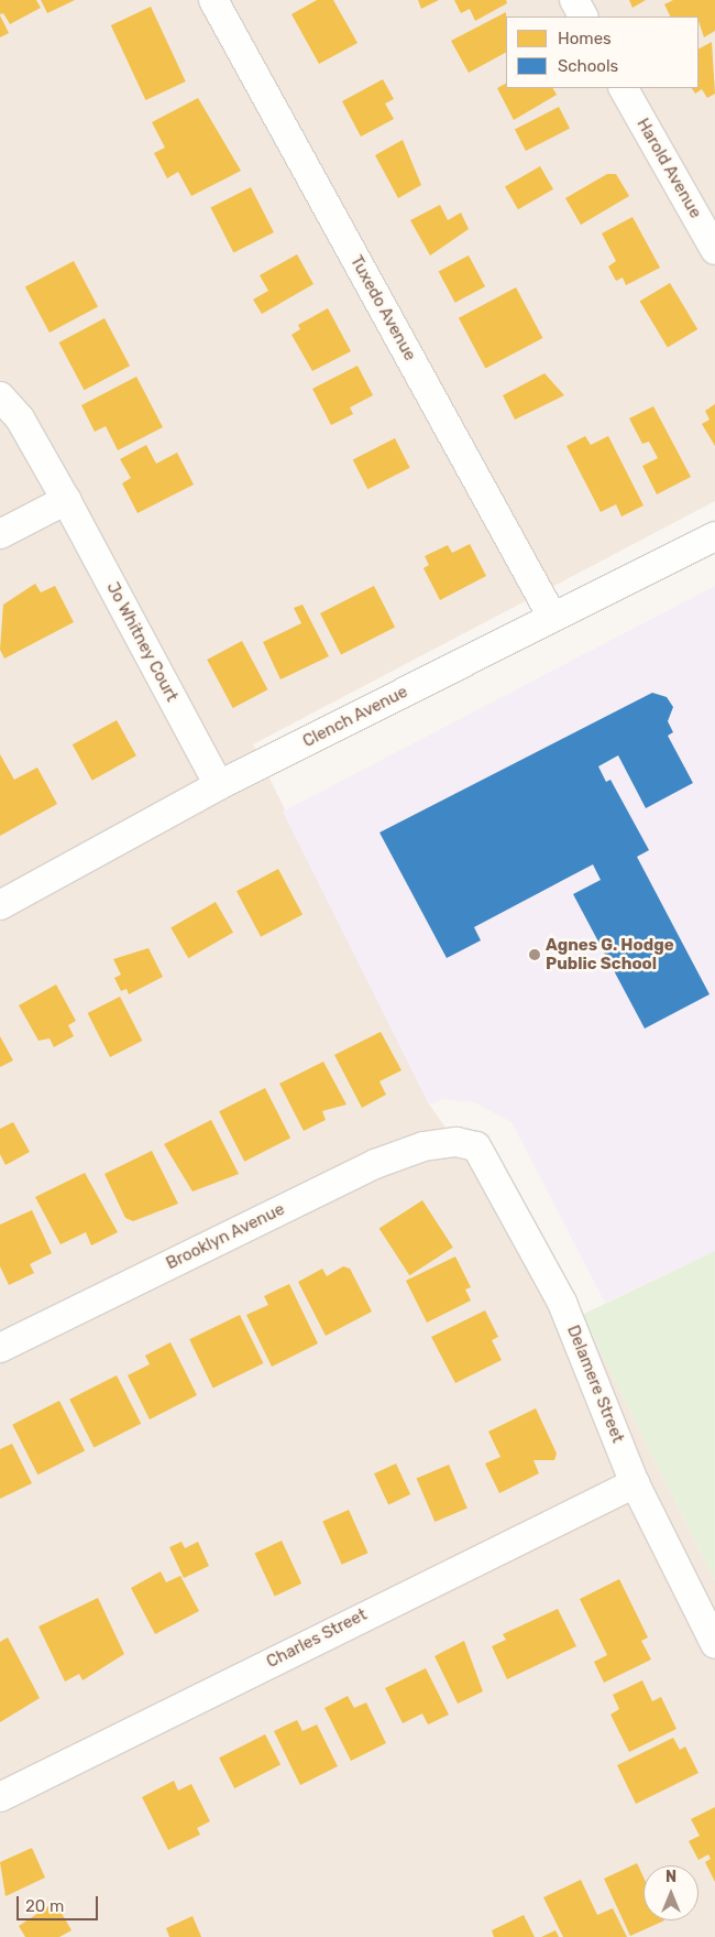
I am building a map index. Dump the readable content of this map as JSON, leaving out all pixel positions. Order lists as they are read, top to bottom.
{
  "streets": {
    "street": [
      "Harold Avenue",
      "Tuxedo Avenue",
      "Jo Whitney Court",
      "Clench Avenue",
      "Brooklyn Avenue",
      "Delamere Street",
      "Charles Street"
    ]
  },
  "crossings": [
    ["Tuxedo Avenue", "Clench Avenue"],
    ["Jo Whitney Court", "Clench Avenue"],
    ["Brooklyn Avenue", "Delamere Street"],
    ["Delamere Street", "Charles Street"]
  ],
  "places": ["Agnes G. Hodge Public School"],
  "legend": ["Homes", "Schools"],
  "scale_bar": "20 m",
  "north": "top"
}
